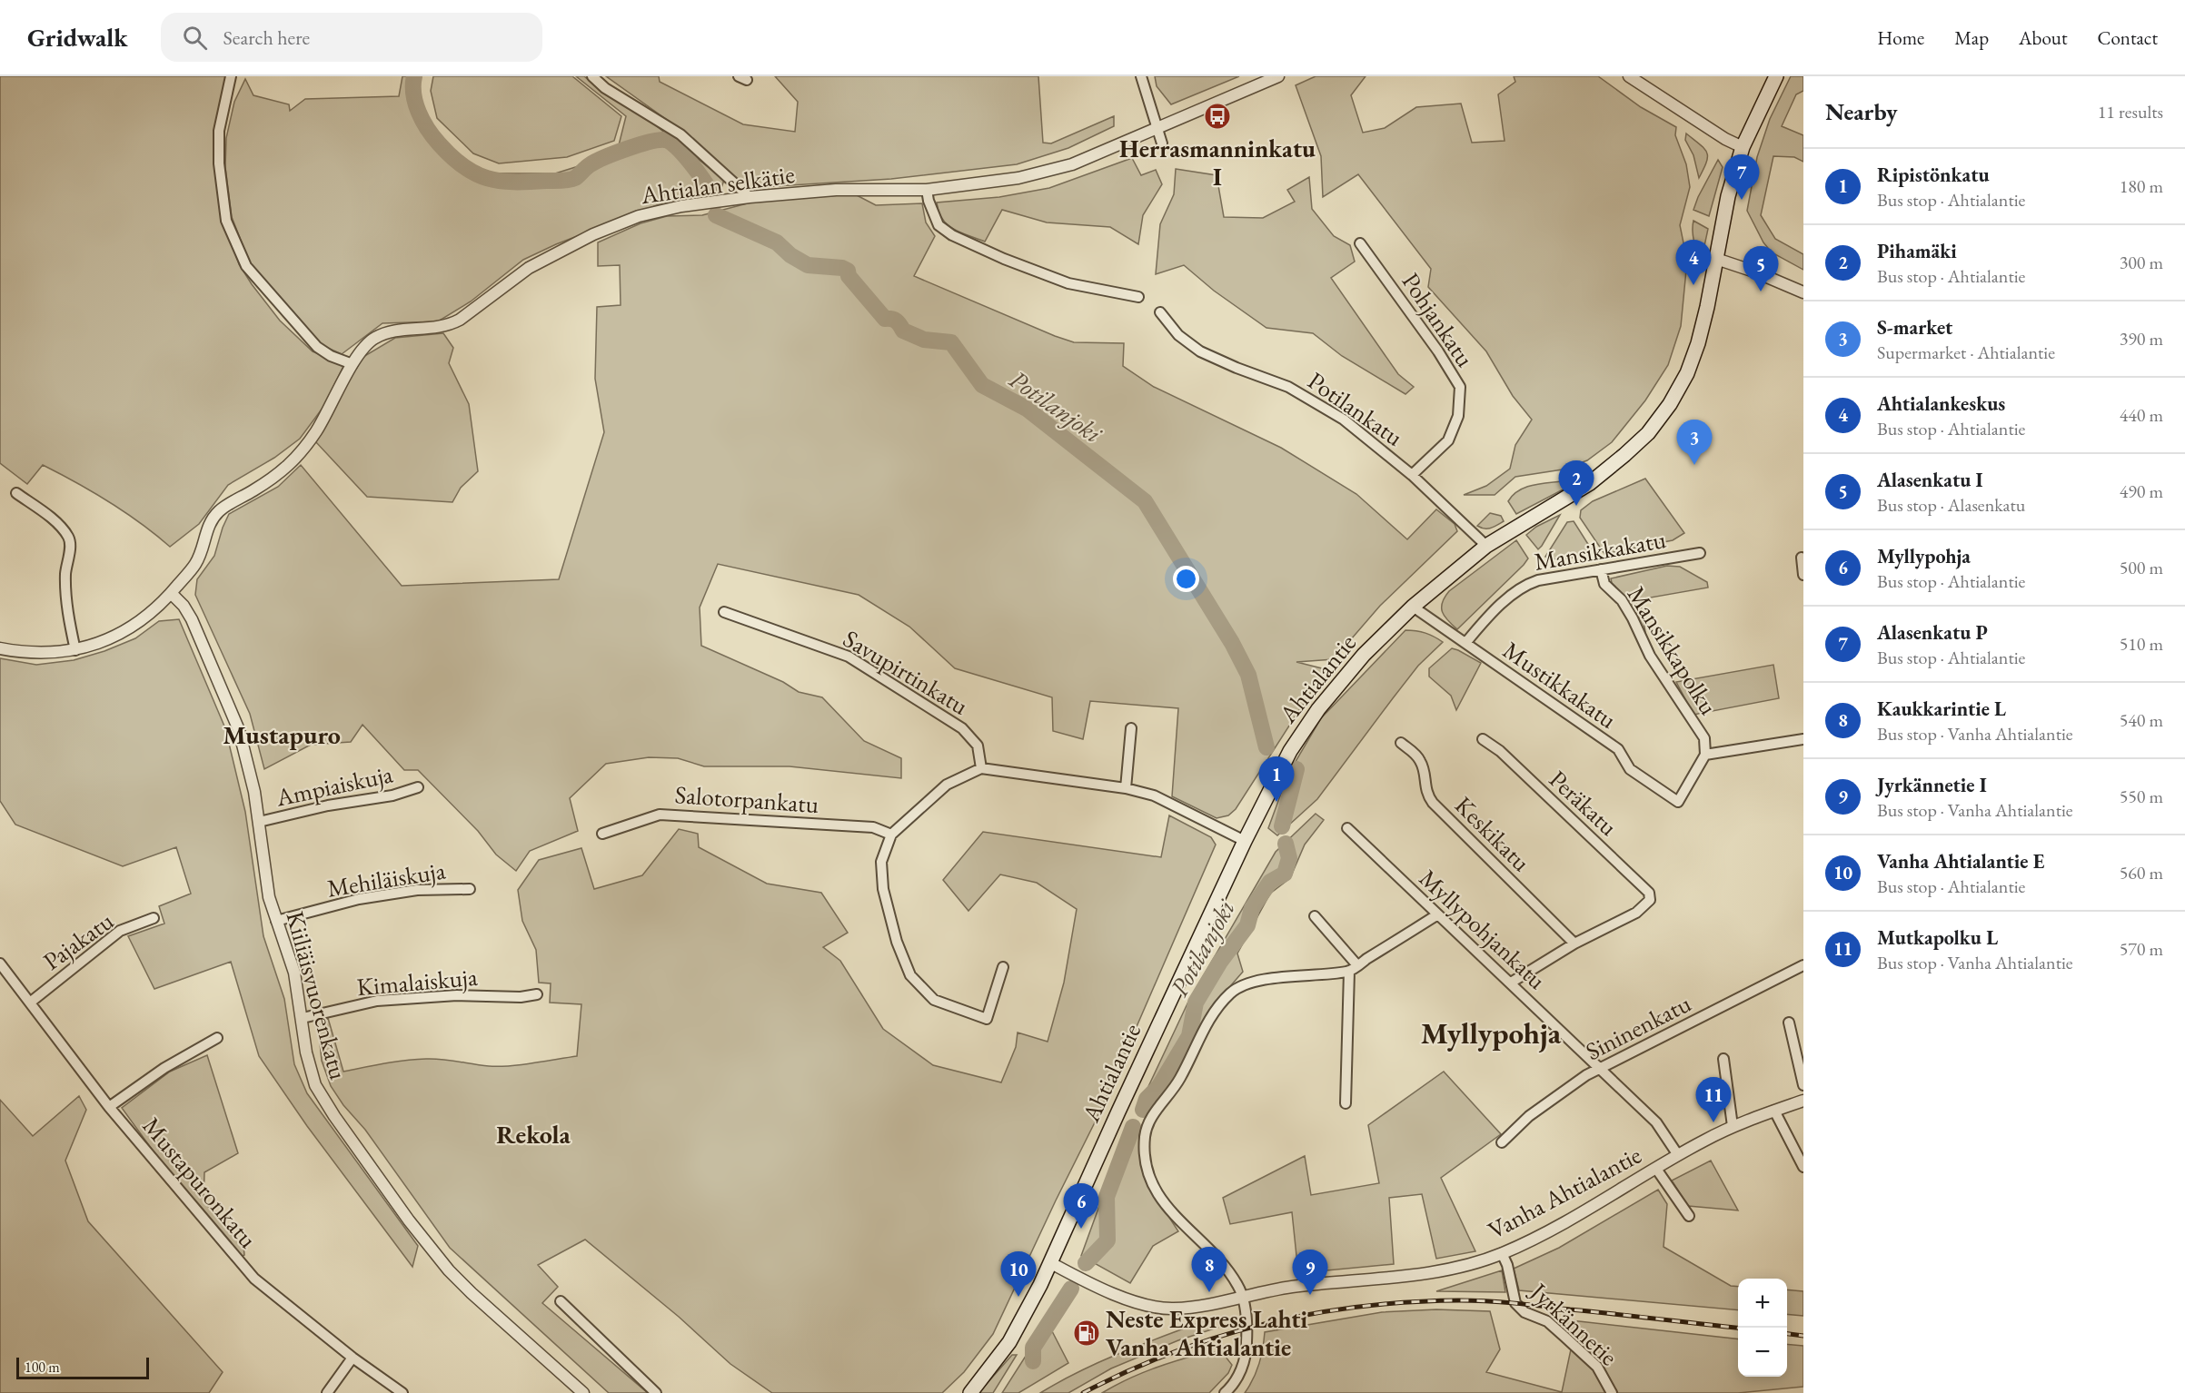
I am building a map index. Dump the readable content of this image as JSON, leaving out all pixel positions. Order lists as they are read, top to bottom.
{
  "streets": {
    "main road": ["Ahtialantie"],
    "street": [
      "Ahtialan selkätie",
      "Pohjankatu",
      "Potilankatu",
      "Mansikkakatu",
      "Mansikkapolku",
      "Savupirtinkatu",
      "Mustikkakatu",
      "Ampiaiskuja",
      "Salotorpankatu",
      "Peräkatu",
      "Keskikatu",
      "Mehiläiskuja",
      "Myllypohjankatu",
      "Pajakatu",
      "Kimalaiskuja",
      "Kiiliäisvuorenkatu",
      "Sininenkatu",
      "Mustapuronkatu",
      "Vanha Ahtialantie",
      "Jyrkännetie"
    ]
  },
  "crossings": [
    ["Ahtialan selkätie", "Kiiliäisvuorenkatu"],
    ["Pohjankatu", "Potilankatu"],
    ["Potilankatu", "Ahtialantie"],
    ["Mansikkakatu", "Mansikkapolku"],
    ["Mansikkakatu", "Mustikkakatu"],
    ["Mansikkapolku", "Mustikkakatu"],
    ["Ahtialantie", "Mustikkakatu"],
    ["Ahtialantie", "Vanha Ahtialantie"],
    ["Ampiaiskuja", "Kiiliäisvuorenkatu"],
    ["Peräkatu", "Keskikatu"],
    ["Mehiläiskuja", "Kiiliäisvuorenkatu"],
    ["Myllypohjankatu", "Sininenkatu"],
    ["Myllypohjankatu", "Vanha Ahtialantie"],
    ["Pajakatu", "Mustapuronkatu"],
    ["Kimalaiskuja", "Kiiliäisvuorenkatu"],
    ["Vanha Ahtialantie", "Jyrkännetie"]
  ],
  "districts": ["Mustapuro", "Myllypohja", "Rekola"],
  "water": ["Potilanjoki"],
  "places": {
    "bus stop": ["Herrasmanninkatu I"],
    "fuel station": ["Neste Express Lahti Vanha Ahtialantie"]
  },
  "scale_bar": "100 m",
  "page": {
    "header": "Gridwalk",
    "search": "Search here",
    "nav": [
      "Home",
      "Map",
      "About",
      "Contact"
    ],
    "heading": ["Nearby", "11 results"],
    "list": [
      {
        "mark": "1",
        "name": "Ripistönkatu",
        "note": "Bus stop · Ahtialantie",
        "value": "180 m"
      },
      {
        "mark": "2",
        "name": "Pihamäki",
        "note": "Bus stop · Ahtialantie",
        "value": "300 m"
      },
      {
        "mark": "3",
        "name": "S-market",
        "note": "Supermarket · Ahtialantie",
        "value": "390 m"
      },
      {
        "mark": "4",
        "name": "Ahtialankeskus",
        "note": "Bus stop · Ahtialantie",
        "value": "440 m"
      },
      {
        "mark": "5",
        "name": "Alasenkatu I",
        "note": "Bus stop · Alasenkatu",
        "value": "490 m"
      },
      {
        "mark": "6",
        "name": "Myllypohja",
        "note": "Bus stop · Ahtialantie",
        "value": "500 m"
      },
      {
        "mark": "7",
        "name": "Alasenkatu P",
        "note": "Bus stop · Ahtialantie",
        "value": "510 m"
      },
      {
        "mark": "8",
        "name": "Kaukkarintie L",
        "note": "Bus stop · Vanha Ahtialantie",
        "value": "540 m"
      },
      {
        "mark": "9",
        "name": "Jyrkännetie I",
        "note": "Bus stop · Vanha Ahtialantie",
        "value": "550 m"
      },
      {
        "mark": "10",
        "name": "Vanha Ahtialantie E",
        "note": "Bus stop · Ahtialantie",
        "value": "560 m"
      },
      {
        "mark": "11",
        "name": "Mutkapolku L",
        "note": "Bus stop · Vanha Ahtialantie",
        "value": "570 m"
      }
    ],
    "pins": [
      "7",
      "4",
      "5",
      "3",
      "2",
      "1",
      "11",
      "6",
      "8",
      "9",
      "10"
    ],
    "map_buttons": ["+", "−"],
    "scale": "100 m"
  }
}
